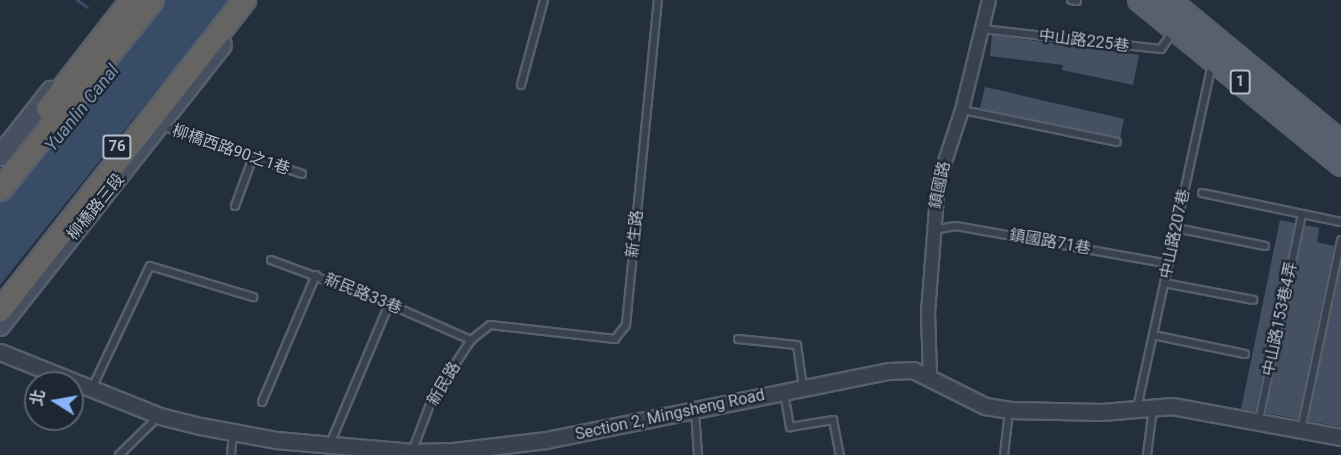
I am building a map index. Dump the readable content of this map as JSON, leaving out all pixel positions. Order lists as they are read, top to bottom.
{
  "streets": {
    "highway": ["76"],
    "main road": ["1", "柳橋路三段"],
    "street": ["鎮國路", "Section 2, Mingsheng Road"],
    "lane": [
      "中山路225巷",
      "柳橋西路90之1巷",
      "新生路",
      "中山路207巷",
      "鎮國路71巷",
      "新民路33巷",
      "中山路153巷4弄",
      "新民路"
    ]
  },
  "crossings": [
    ["中山路225巷", "1"],
    ["中山路225巷", "鎮國路"],
    ["1", "中山路207巷"],
    ["柳橋西路90之1巷", "柳橋路三段"],
    ["鎮國路", "鎮國路71巷"],
    ["鎮國路", "Section 2, Mingsheng Road"],
    ["新生路", "新民路"],
    ["中山路207巷", "鎮國路71巷"],
    ["中山路207巷", "Section 2, Mingsheng Road"],
    ["新民路33巷", "新民路"],
    ["中山路153巷4弄", "Section 2, Mingsheng Road"],
    ["新民路", "Section 2, Mingsheng Road"]
  ],
  "water": ["Yuanlin Canal"],
  "north": "left"
}
